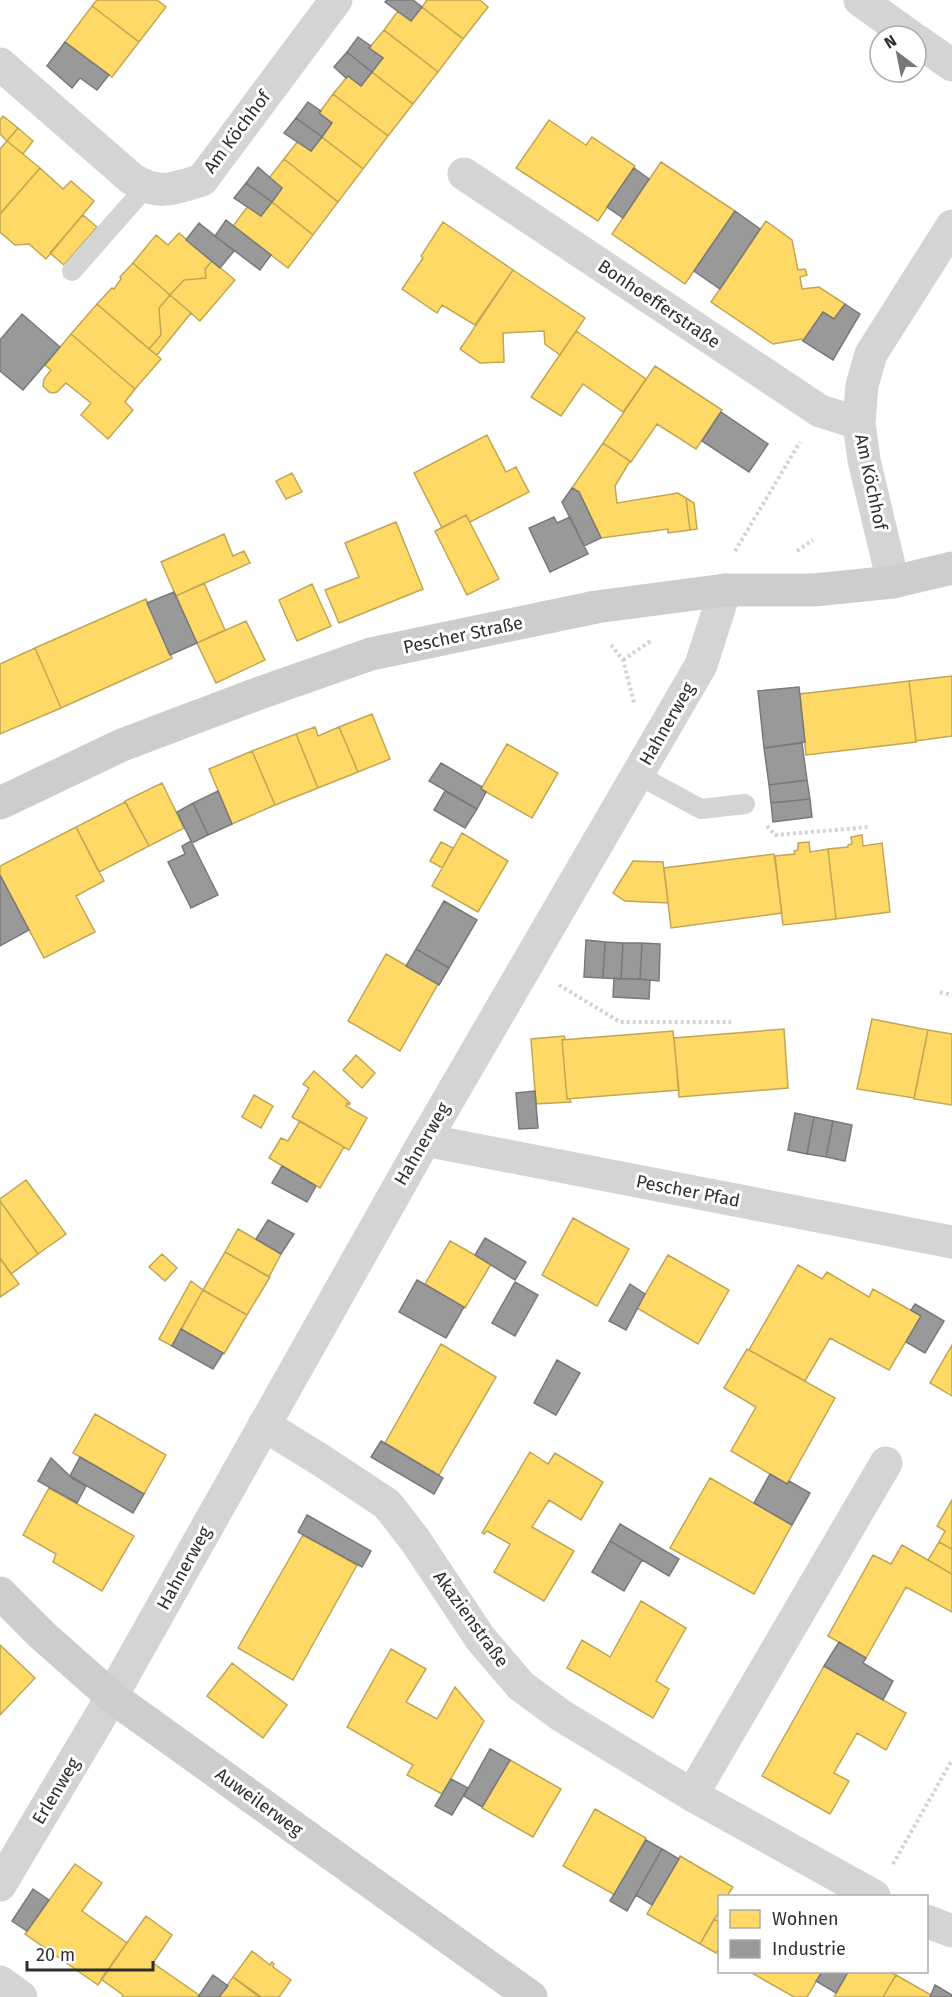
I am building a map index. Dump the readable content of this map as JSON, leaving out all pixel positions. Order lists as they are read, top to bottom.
{
  "streets": {
    "street": [
      "Am Köchhof",
      "Bonhoefferstraße",
      "Pescher Straße",
      "Hahnerweg",
      "Pescher Pfad",
      "Akazienstraße",
      "Erlenweg",
      "Auweilerweg"
    ]
  },
  "crossings": [
    ["Am Köchhof", "Bonhoefferstraße"],
    ["Am Köchhof", "Pescher Straße"],
    ["Pescher Straße", "Hahnerweg"],
    ["Hahnerweg", "Pescher Pfad"],
    ["Hahnerweg", "Akazienstraße"],
    ["Hahnerweg", "Erlenweg"],
    ["Hahnerweg", "Auweilerweg"],
    ["Erlenweg", "Auweilerweg"]
  ],
  "legend": ["Wohnen", "Industrie"],
  "scale_bar": "20 m",
  "north": "top left"
}
